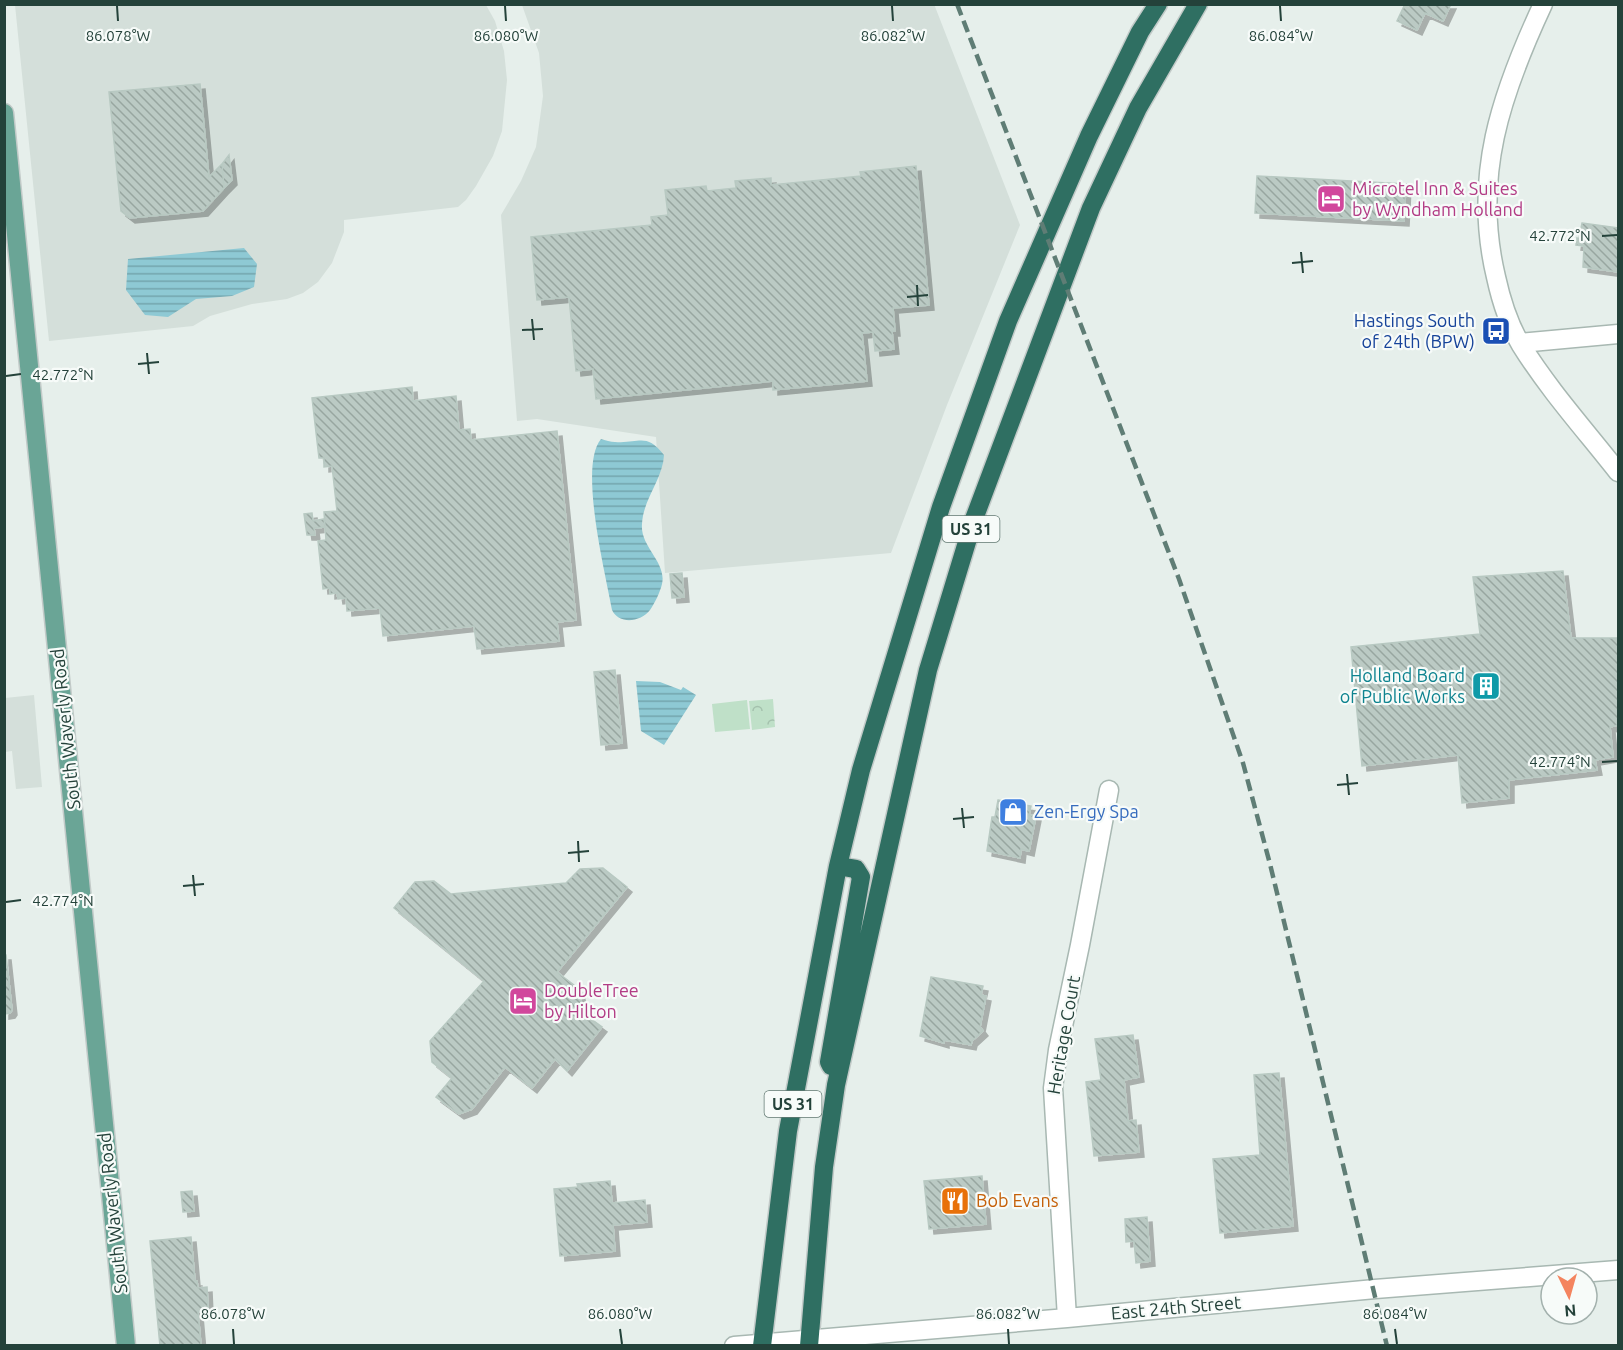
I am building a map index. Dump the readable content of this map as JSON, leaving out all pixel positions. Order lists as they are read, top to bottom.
{
  "streets": {
    "highway": ["US 31"],
    "main road": ["South Waverly Road"],
    "street": ["Heritage Court", "East 24th Street"]
  },
  "crossings": [
    ["US 31", "East 24th Street"],
    ["Heritage Court", "East 24th Street"]
  ],
  "places": {
    "hotel": ["Microtel Inn & Suites by Wyndham Holland", "DoubleTree by Hilton"],
    "bus stop": ["Hastings South of 24th (BPW)"],
    "building": ["Holland Board of Public Works"],
    "shop": ["Zen-Ergy Spa"],
    "restaurant": ["Bob Evans"]
  },
  "north": "bottom",
  "coordinates": [
    "86.078°W",
    "86.080°W",
    "86.082°W",
    "86.084°W",
    "42.772°N",
    "42.774°N"
  ]
}
